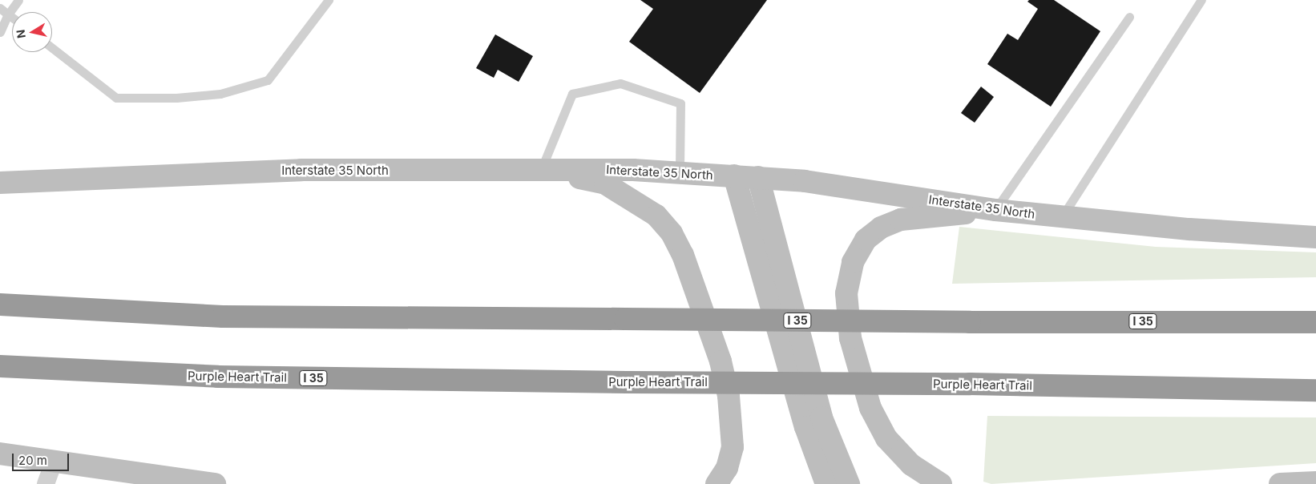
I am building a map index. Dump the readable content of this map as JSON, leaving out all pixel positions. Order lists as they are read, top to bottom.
{
  "streets": {
    "highway": ["I 35", "Purple Heart Trail"],
    "main road": ["Interstate 35 North"]
  },
  "scale_bar": "20 m",
  "north": "left"
}
